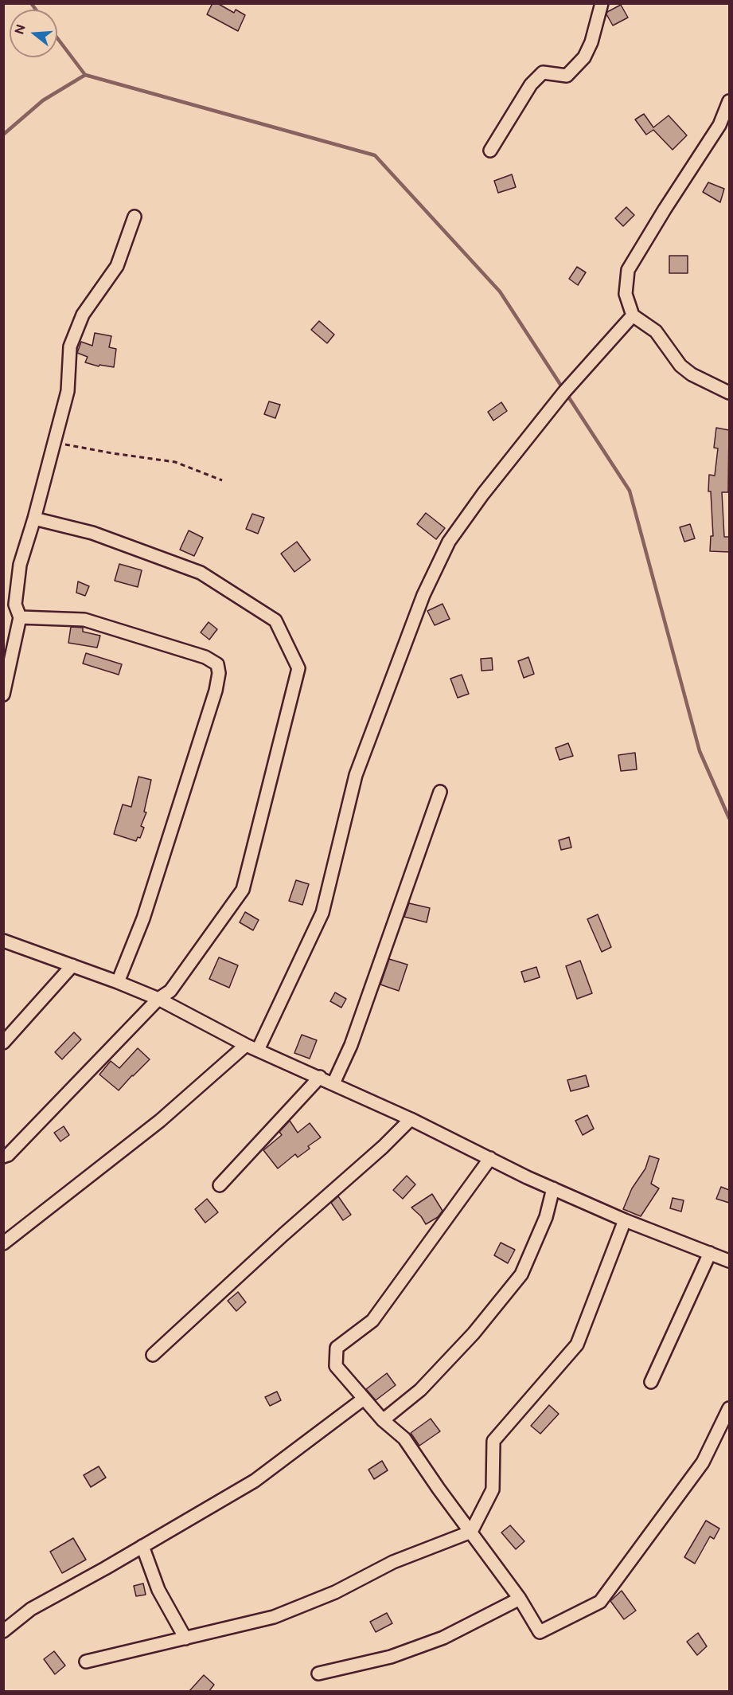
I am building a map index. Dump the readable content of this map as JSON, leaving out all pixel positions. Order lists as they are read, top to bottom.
{
  "north": "left"
}
